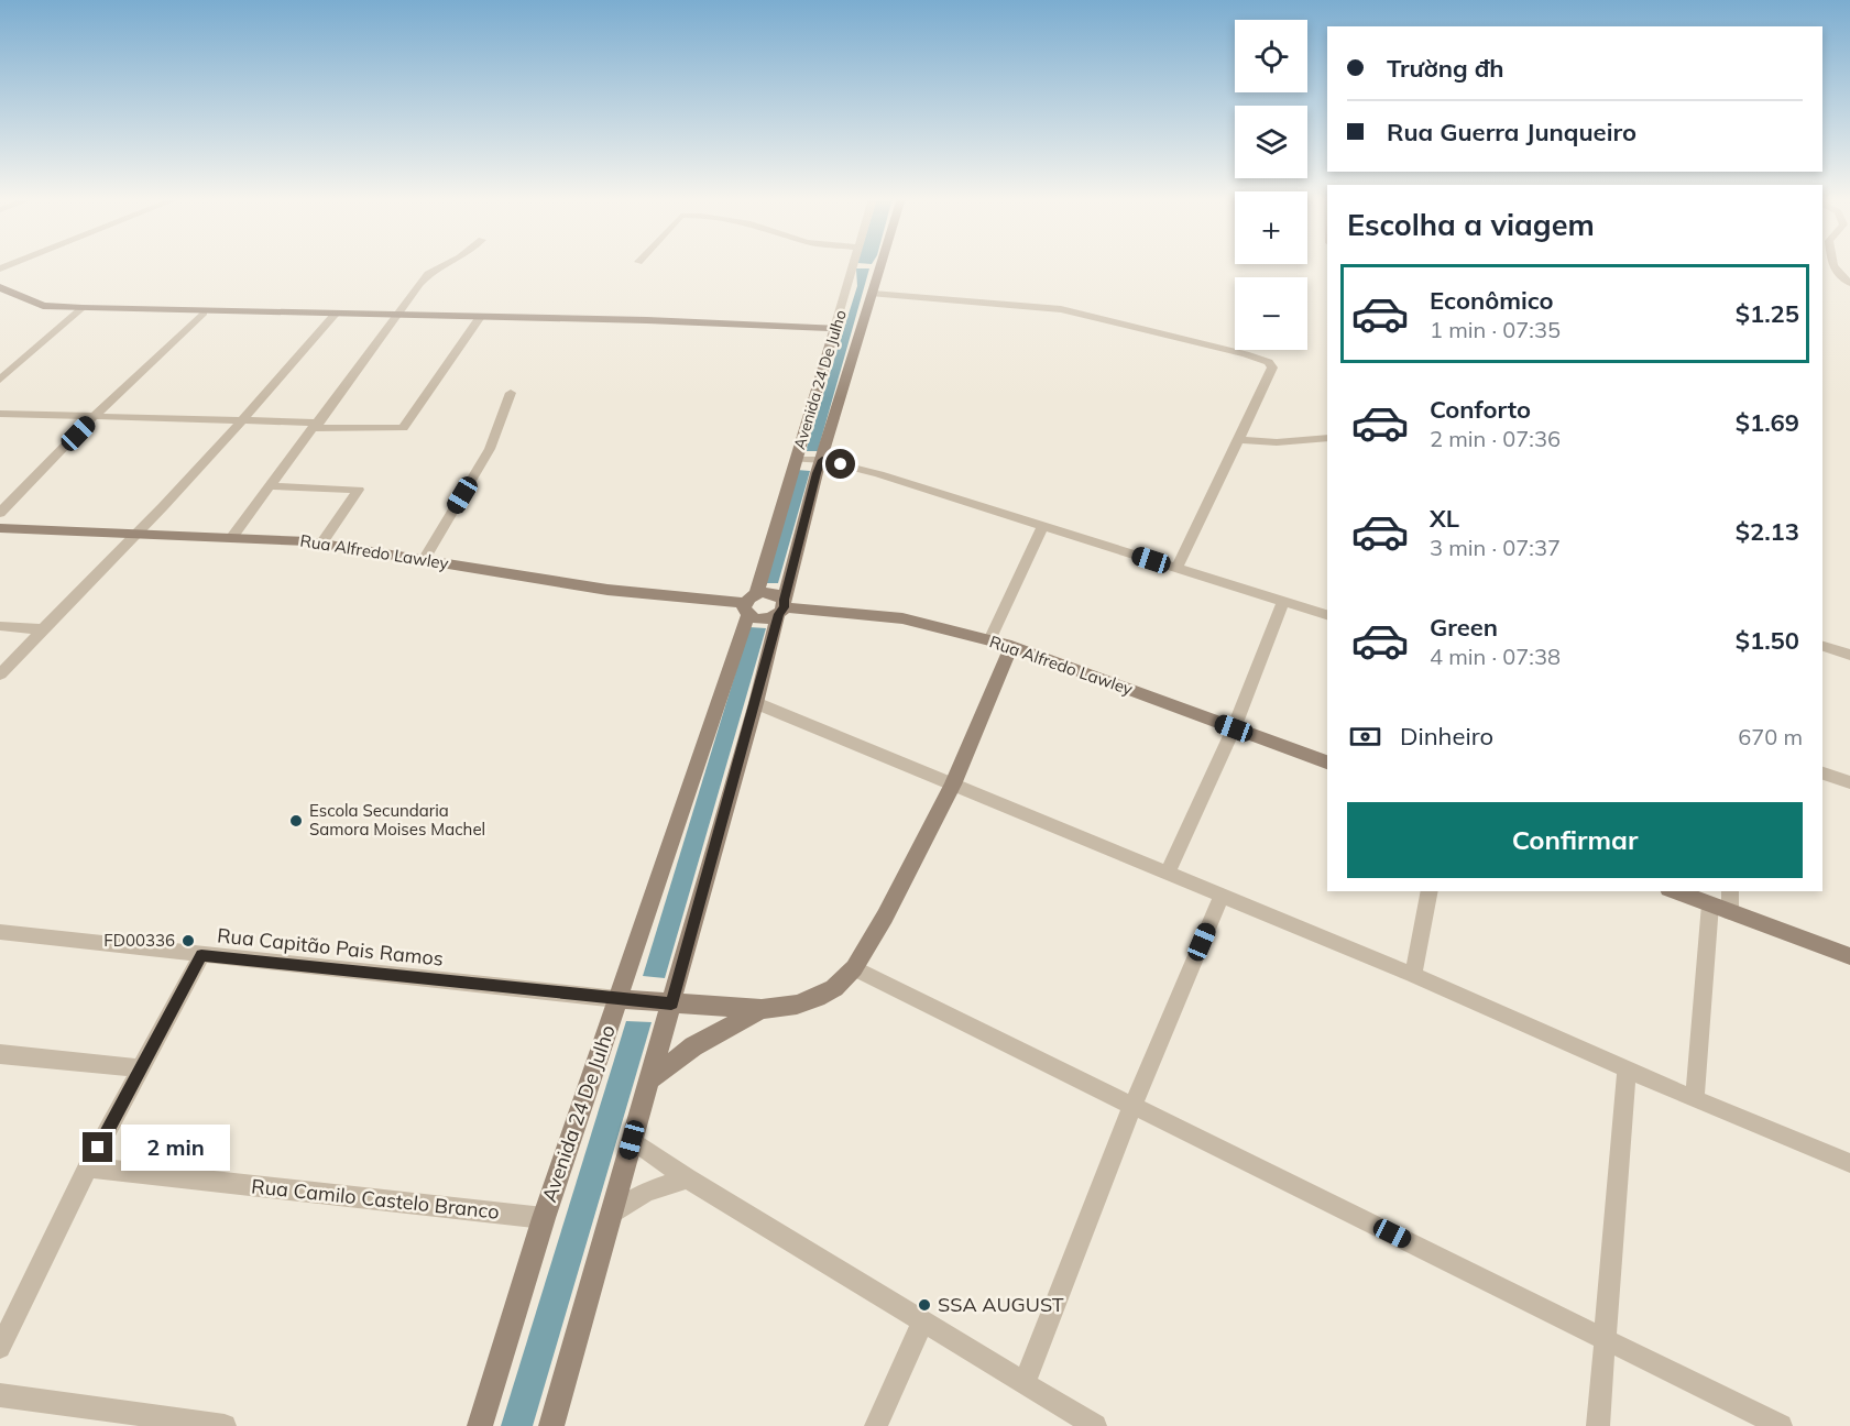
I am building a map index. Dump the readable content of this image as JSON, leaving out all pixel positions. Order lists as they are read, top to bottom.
{
  "streets": {
    "street": [
      "Avenida 24 De Julho",
      "Rua Alfredo Lawley",
      "Rua Capitão Pais Ramos",
      "Rua Camilo Castelo Branco"
    ]
  },
  "crossings": [
    ["Avenida 24 De Julho", "Rua Alfredo Lawley"],
    ["Avenida 24 De Julho", "Rua Capitão Pais Ramos"],
    ["Avenida 24 De Julho", "Rua Camilo Castelo Branco"]
  ],
  "places": ["Escola Secundaria Samora Moises Machel", "FD00336", "SSA AUGUST"],
  "page": {
    "map_buttons": ["+", "−"],
    "banner": ["Trường đh", "Rua Guerra Junqueiro"],
    "heading": "Escolha a viagem",
    "list": [
      {
        "name": "Econômico",
        "note": "1 min · 07:35",
        "value": "$1.25"
      },
      {
        "name": "Conforto",
        "note": "2 min · 07:36",
        "value": "$1.69"
      },
      {
        "name": "XL",
        "note": "3 min · 07:37",
        "value": "$2.13"
      },
      {
        "name": "Green",
        "note": "4 min · 07:38",
        "value": "$1.50"
      }
    ],
    "pay": ["Dinheiro", "670 m"],
    "buttons": "Confirmar",
    "bubble": "2 min"
  }
}
